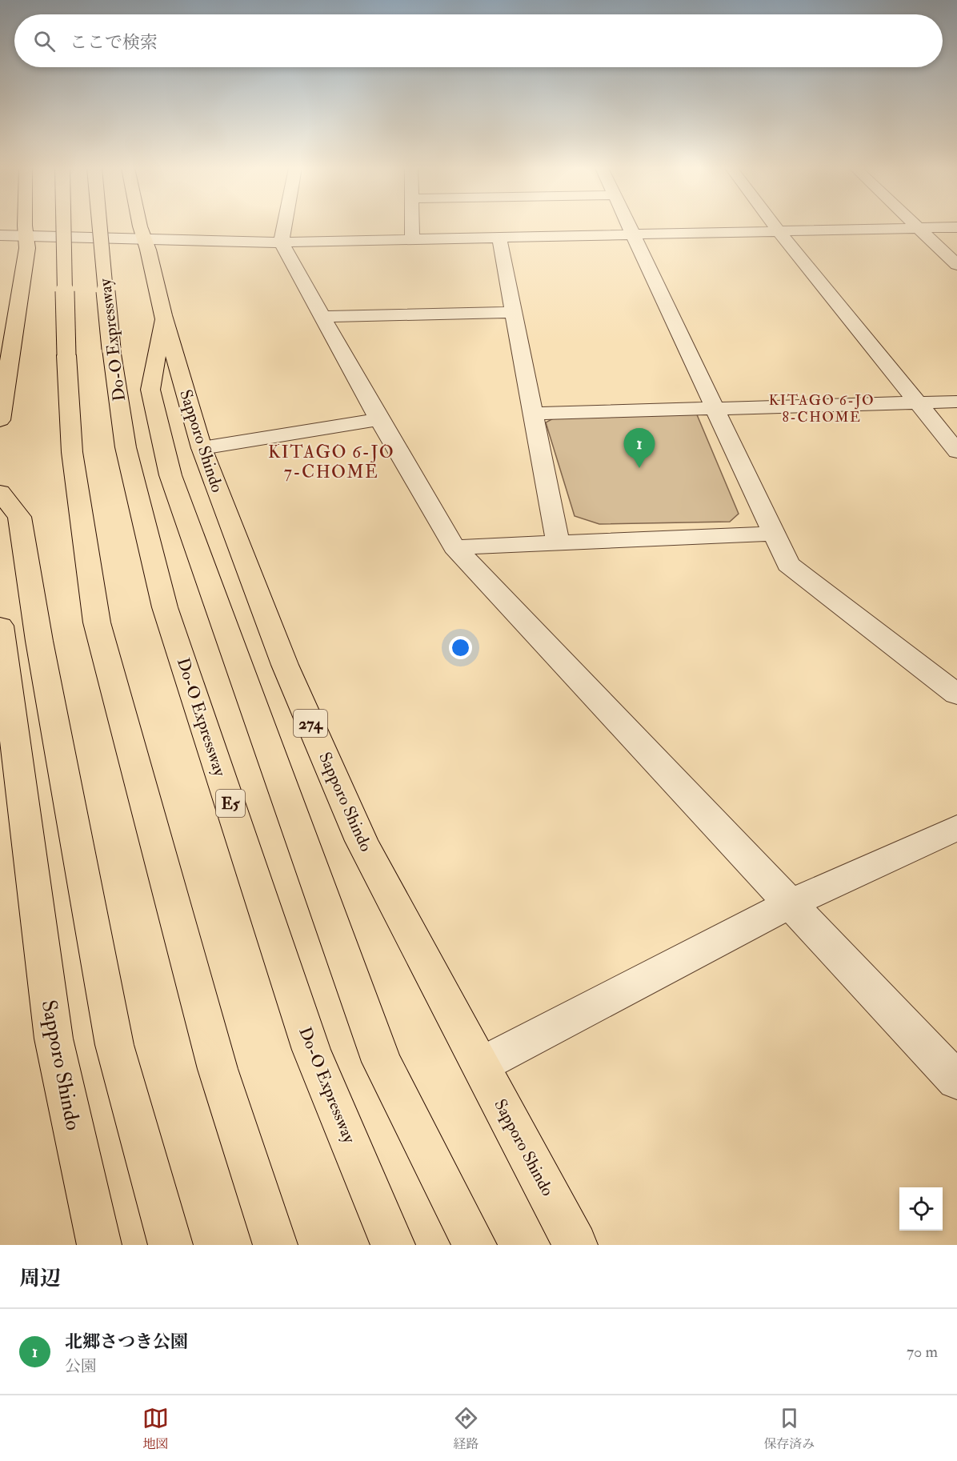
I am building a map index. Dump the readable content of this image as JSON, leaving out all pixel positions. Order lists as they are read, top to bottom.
{
  "streets": {
    "highway": [
      "Do-O Expressway",
      "Sapporo Shindo",
      "274",
      "E5"
    ]
  },
  "districts": ["KITAGO 6-JO 8-CHOME", "KITAGO 6-JO 7-CHOME"],
  "page": {
    "search": "ここで検索",
    "pins": "1",
    "heading": "周辺",
    "list": [
      {
        "mark": "1",
        "name": "北郷さつき公園",
        "note": "公園",
        "value": "70 m"
      }
    ],
    "nav": ["地図", "経路", "保存済み"]
  }
}
